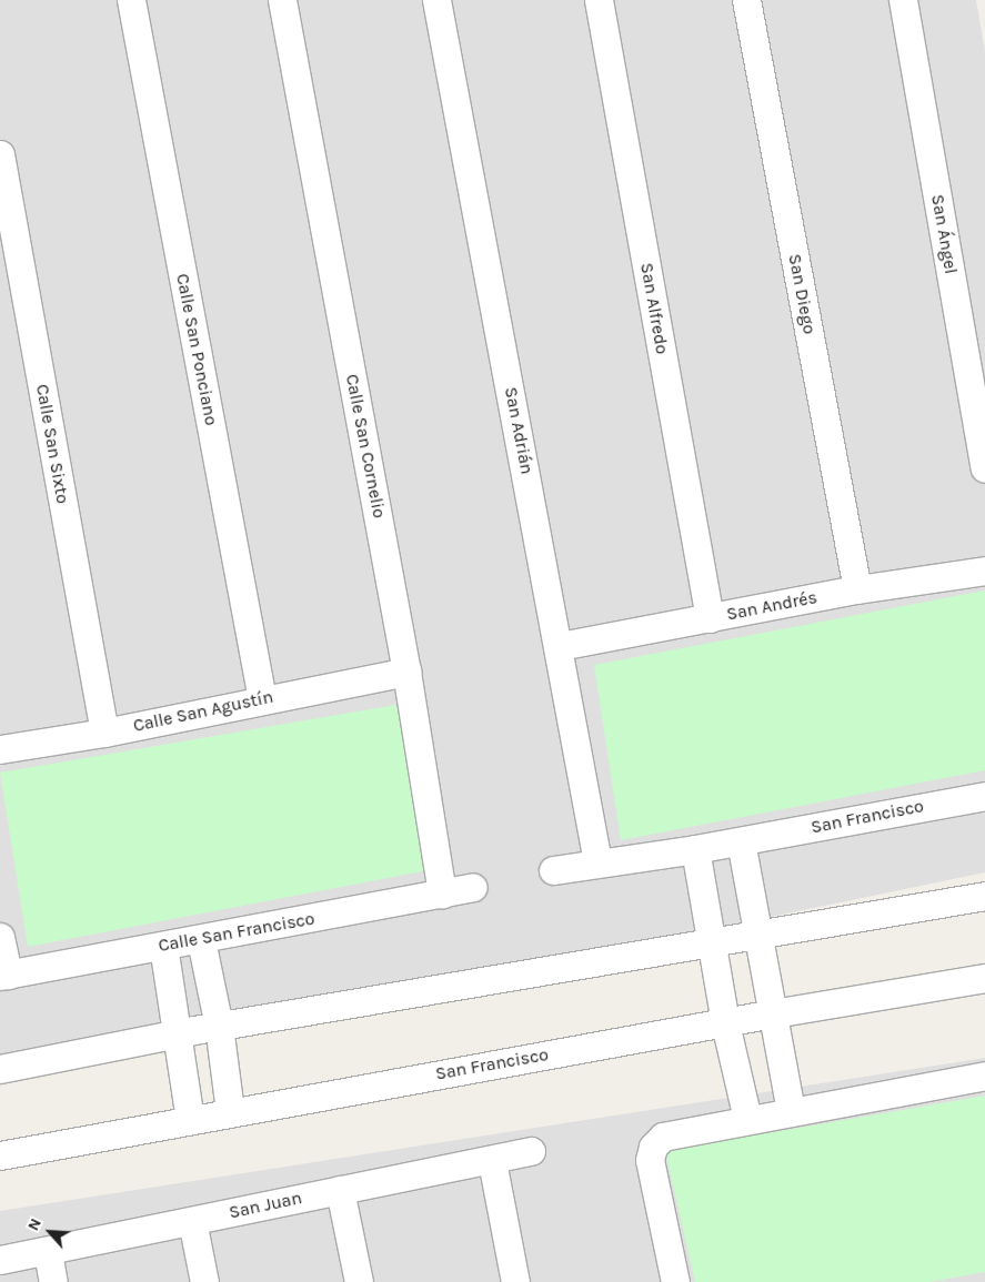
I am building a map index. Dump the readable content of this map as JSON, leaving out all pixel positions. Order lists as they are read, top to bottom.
{
  "streets": {
    "street": [
      "San Ángel",
      "San Diego",
      "San Alfredo",
      "Calle San Ponciano",
      "San Adrián",
      "Calle San Sixto",
      "Calle San Cornelio",
      "San Andrés",
      "Calle San Agustín",
      "San Francisco",
      "Calle San Francisco",
      "San Juan"
    ]
  },
  "crossings": [
    ["San Diego", "San Andrés"],
    ["San Alfredo", "San Andrés"],
    ["Calle San Ponciano", "Calle San Agustín"],
    ["San Adrián", "San Andrés"],
    ["San Adrián", "San Francisco"],
    ["Calle San Sixto", "Calle San Agustín"],
    ["Calle San Cornelio", "Calle San Agustín"],
    ["Calle San Cornelio", "Calle San Francisco"]
  ],
  "north": "top left"
}
